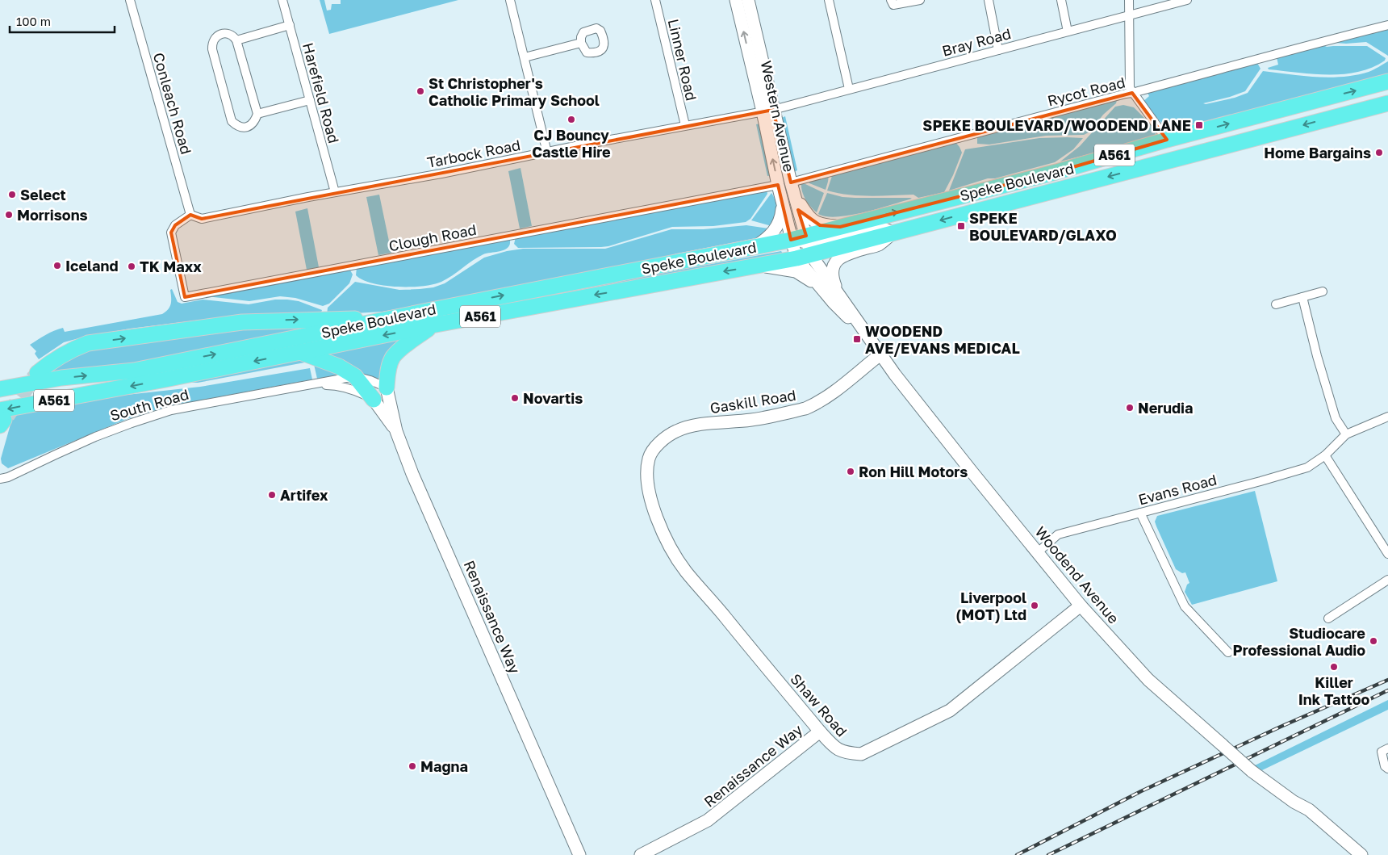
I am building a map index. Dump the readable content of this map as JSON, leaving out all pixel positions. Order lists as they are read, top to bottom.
{
  "streets": {
    "highway": ["A561", "Speke Boulevard"],
    "street": [
      "Bray Road",
      "Linner Road",
      "Rycot Road",
      "Harefield Road",
      "Conleach Road",
      "Western Avenue",
      "Tarbock Road",
      "Clough Road",
      "Gaskill Road",
      "South Road",
      "Evans Road",
      "Woodend Avenue",
      "Renaissance Way",
      "Shaw Road"
    ]
  },
  "crossings": [
    ["Bray Road", "Western Avenue"],
    ["Bray Road", "Tarbock Road"],
    ["Linner Road", "Tarbock Road"],
    ["Rycot Road", "Western Avenue"],
    ["Harefield Road", "Tarbock Road"],
    ["Conleach Road", "Tarbock Road"],
    ["Conleach Road", "Clough Road"],
    ["Western Avenue", "Tarbock Road"],
    ["Western Avenue", "A561"],
    ["Western Avenue", "Speke Boulevard"],
    ["Western Avenue", "Clough Road"],
    ["Western Avenue", "Woodend Avenue"],
    ["Tarbock Road", "Clough Road"],
    ["A561", "Speke Boulevard"],
    ["A561", "Woodend Avenue"],
    ["Speke Boulevard", "Woodend Avenue"],
    ["Gaskill Road", "Woodend Avenue"],
    ["Gaskill Road", "Shaw Road"],
    ["South Road", "Renaissance Way"],
    ["Evans Road", "Woodend Avenue"],
    ["Woodend Avenue", "Shaw Road"],
    ["Renaissance Way", "Shaw Road"]
  ],
  "places": {
    "other": [
      "St Christopher's Catholic Primary School",
      "CJ Bouncy Castle Hire",
      "Home Bargains",
      "Select",
      "Morrisons",
      "Iceland",
      "TK Maxx",
      "Novartis",
      "Nerudia",
      "Ron Hill Motors",
      "Artifex",
      "Liverpool (MOT) Ltd",
      "Studiocare Professional Audio",
      "Killer Ink Tattoo",
      "Magna"
    ],
    "transit": ["SPEKE BOULEVARD/WOODEND LANE", "SPEKE BOULEVARD/GLAXO", "WOODEND AVE/EVANS MEDICAL"]
  },
  "scale_bar": "100 m"
}
